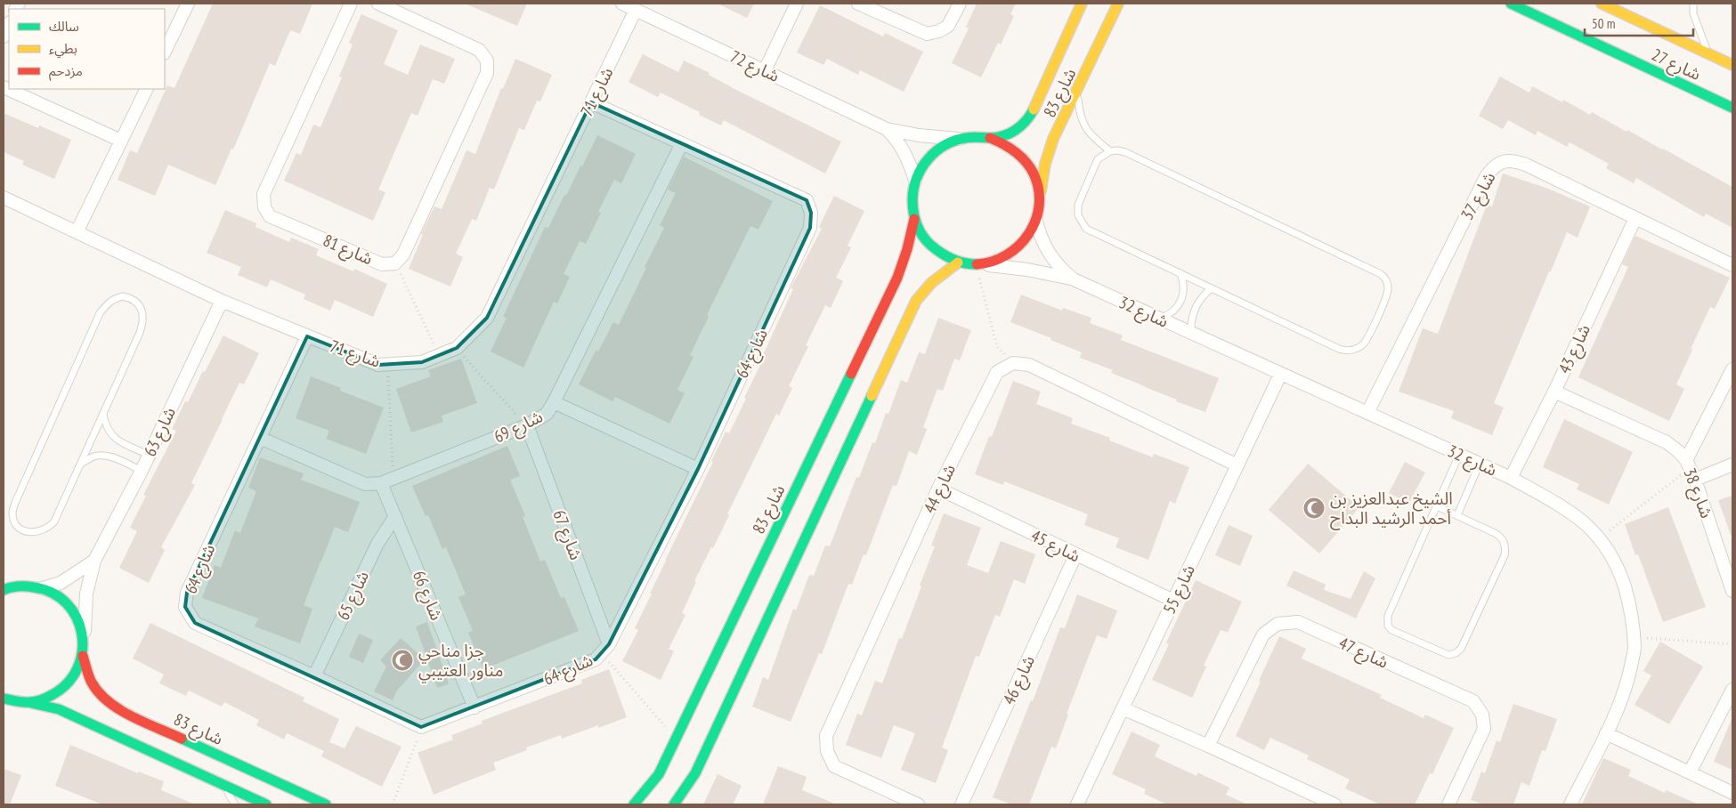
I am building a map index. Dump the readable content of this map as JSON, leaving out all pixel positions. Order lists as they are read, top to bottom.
{
  "streets": {
    "street": [
      "شارع 27",
      "شارع 72",
      "شارع 71",
      "شارع 83",
      "شارع 37",
      "شارع 81",
      "شارع 32",
      "شارع 43",
      "شارع 64",
      "شارع 69",
      "شارع 63",
      "شارع 44",
      "شارع 38",
      "شارع 67",
      "شارع 45",
      "شارع 55",
      "شارع 65",
      "شارع 66",
      "شارع 47",
      "شارع 46"
    ]
  },
  "crossings": [
    ["شارع 72", "شارع 71"],
    ["شارع 72", "شارع 83"],
    ["شارع 72", "شارع 32"],
    ["شارع 71", "شارع 64"],
    ["شارع 71", "شارع 63"],
    ["شارع 83", "شارع 32"],
    ["شارع 37", "شارع 32"],
    ["شارع 37", "شارع 43"],
    ["شارع 32", "شارع 43"],
    ["شارع 32", "شارع 55"],
    ["شارع 43", "شارع 38"],
    ["شارع 64", "شارع 69"],
    ["شارع 64", "شارع 67"],
    ["شارع 64", "شارع 65"],
    ["شارع 64", "شارع 66"],
    ["شارع 69", "شارع 67"],
    ["شارع 69", "شارع 66"],
    ["شارع 44", "شارع 45"],
    ["شارع 45", "شارع 55"],
    ["شارع 45", "شارع 46"],
    ["شارع 65", "شارع 66"]
  ],
  "places": {
    "mosque": ["الشيخ عبدالعزيز بن أحمد الرشيد البداح", "جزا مناحي مناور العتيبي"]
  },
  "legend": ["سالك", "بطيء", "مزدحم"],
  "scale_bar": "50 m"
}
